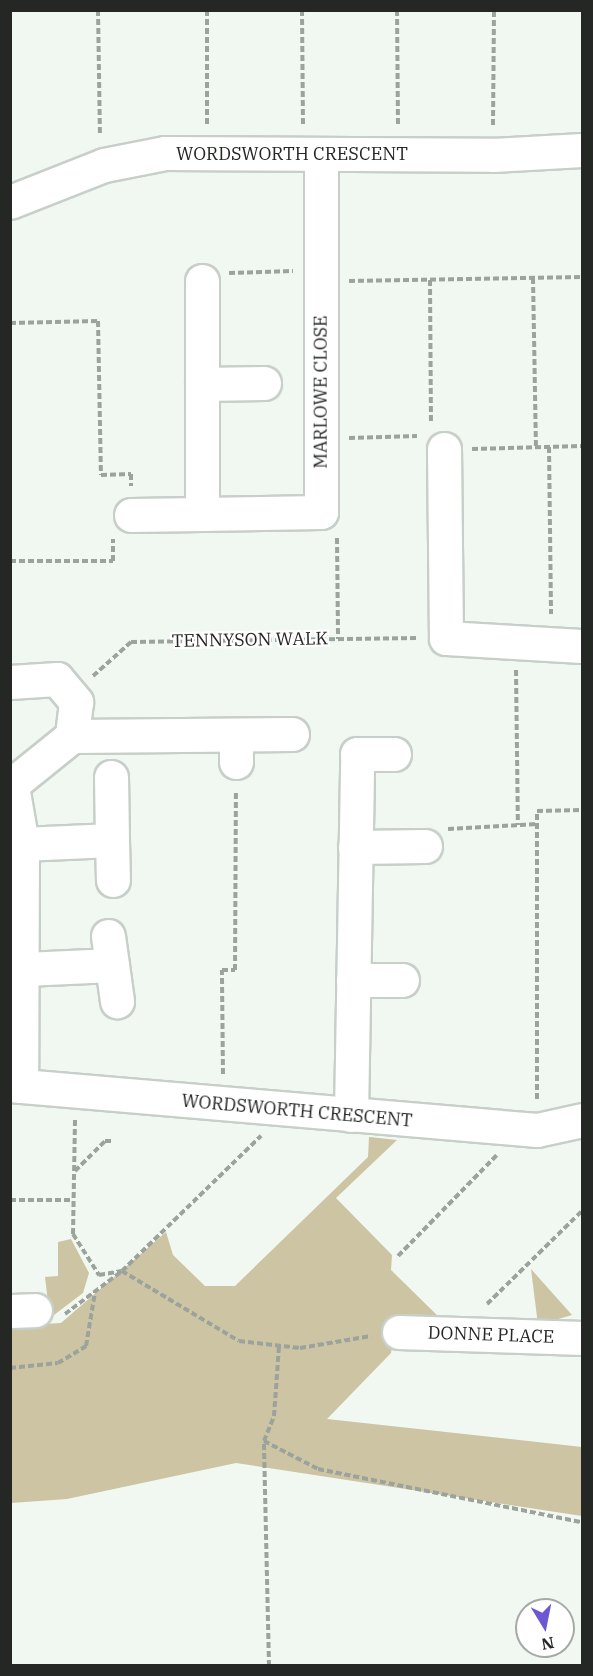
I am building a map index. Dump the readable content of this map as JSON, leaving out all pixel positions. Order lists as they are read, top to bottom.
{
  "streets": {
    "street": ["WORDSWORTH CRESCENT", "MARLOWE CLOSE", "DONNE PLACE"],
    "path": ["TENNYSON WALK"]
  },
  "crossings": [
    ["WORDSWORTH CRESCENT", "MARLOWE CLOSE"]
  ],
  "north": "bottom"
}
